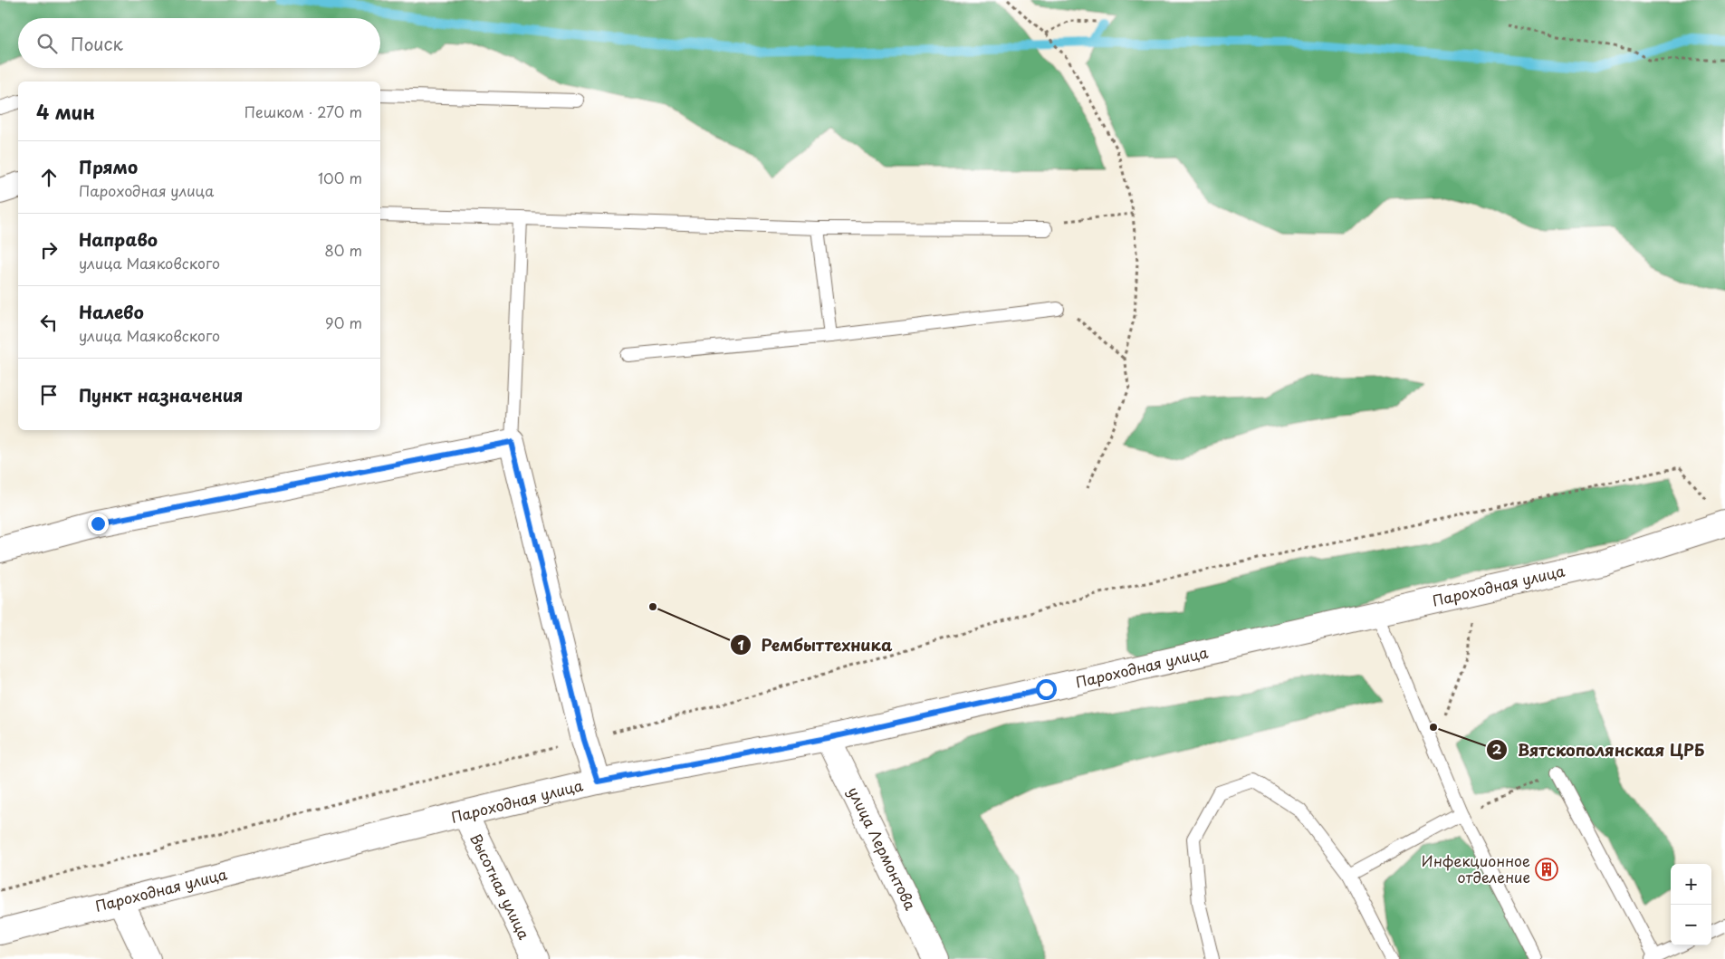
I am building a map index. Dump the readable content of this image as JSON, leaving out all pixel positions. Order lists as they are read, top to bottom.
{
  "streets": {
    "street": ["Пароходная улица", "улица Лермонтова", "Высотная улица"]
  },
  "crossings": [
    ["Пароходная улица", "улица Лермонтова"],
    ["Пароходная улица", "Высотная улица"]
  ],
  "places": {
    "other": ["Рембыттехника", "Вятскополянская ЦРБ"],
    "building": ["Инфекционное отделение"]
  },
  "page": {
    "search": "Поиск",
    "heading": ["4 мин", "Пешком · 270 m"],
    "list": [
      ["Прямо", "Пароходная улица", "100 m"],
      ["Направо", "улица Маяковского", "80 m"],
      ["Налево", "улица Маяковского", "90 m"],
      "Пункт назначения"
    ],
    "map_buttons": ["+", "−"]
  }
}
